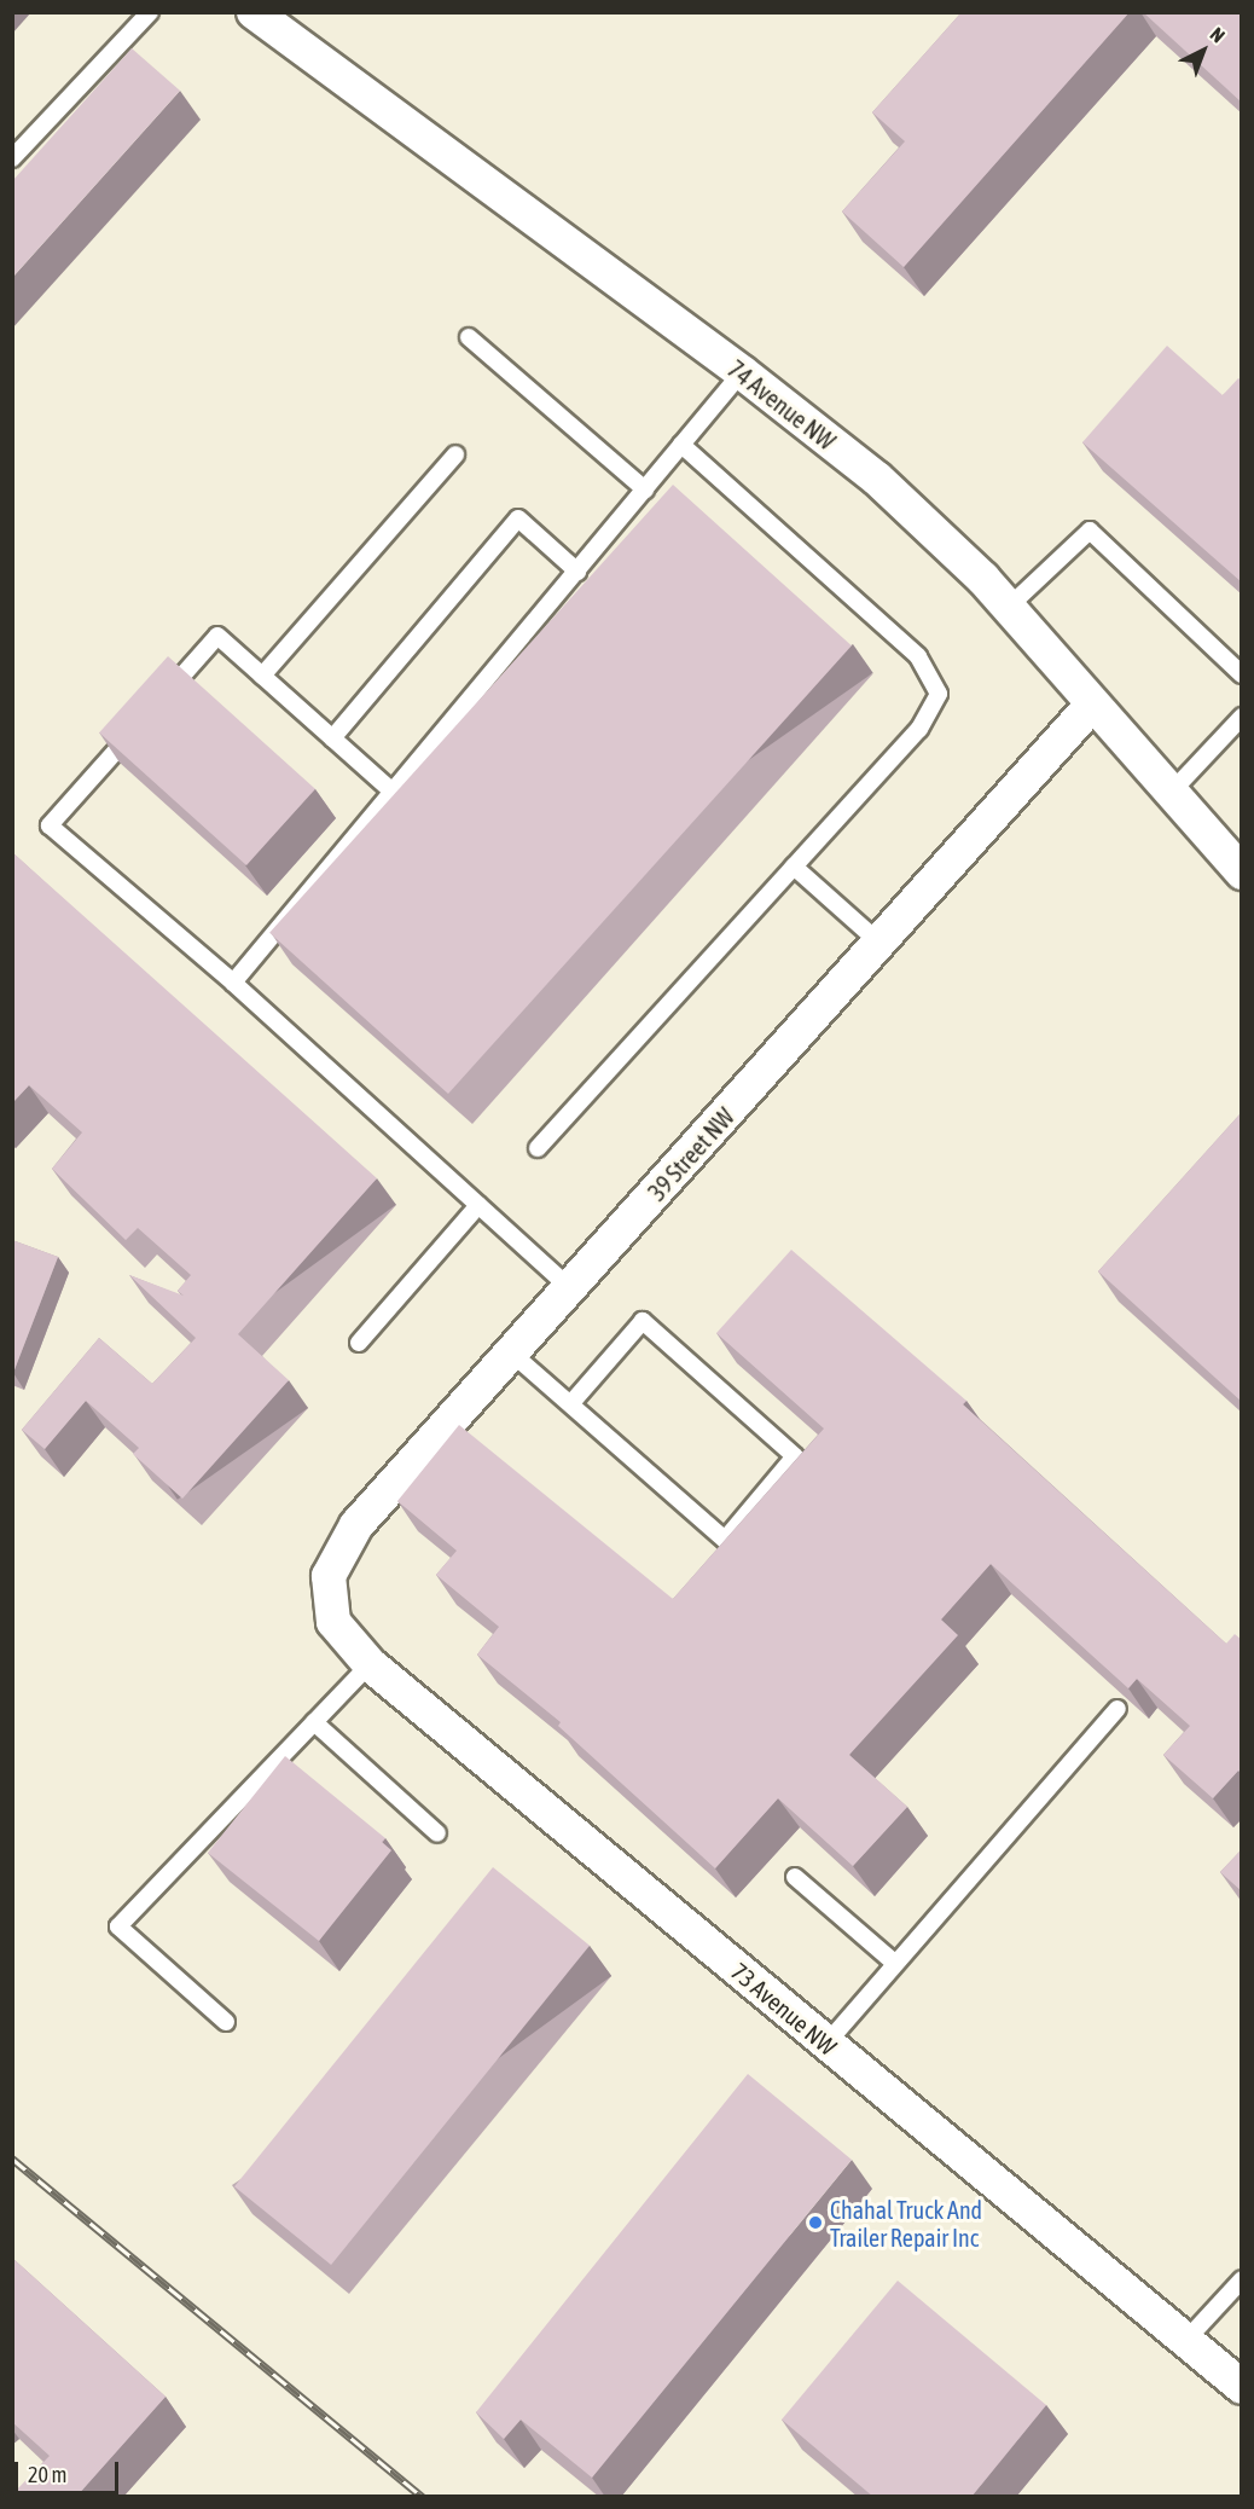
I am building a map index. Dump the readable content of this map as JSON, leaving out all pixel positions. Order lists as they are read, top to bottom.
{
  "streets": {
    "street": ["74 Avenue NW", "39 Street NW", "73 Avenue NW"]
  },
  "crossings": [
    ["74 Avenue NW", "39 Street NW"],
    ["39 Street NW", "73 Avenue NW"]
  ],
  "places": ["Chahal Truck And Trailer Repair Inc"],
  "scale_bar": "20 m",
  "north": "top right"
}
